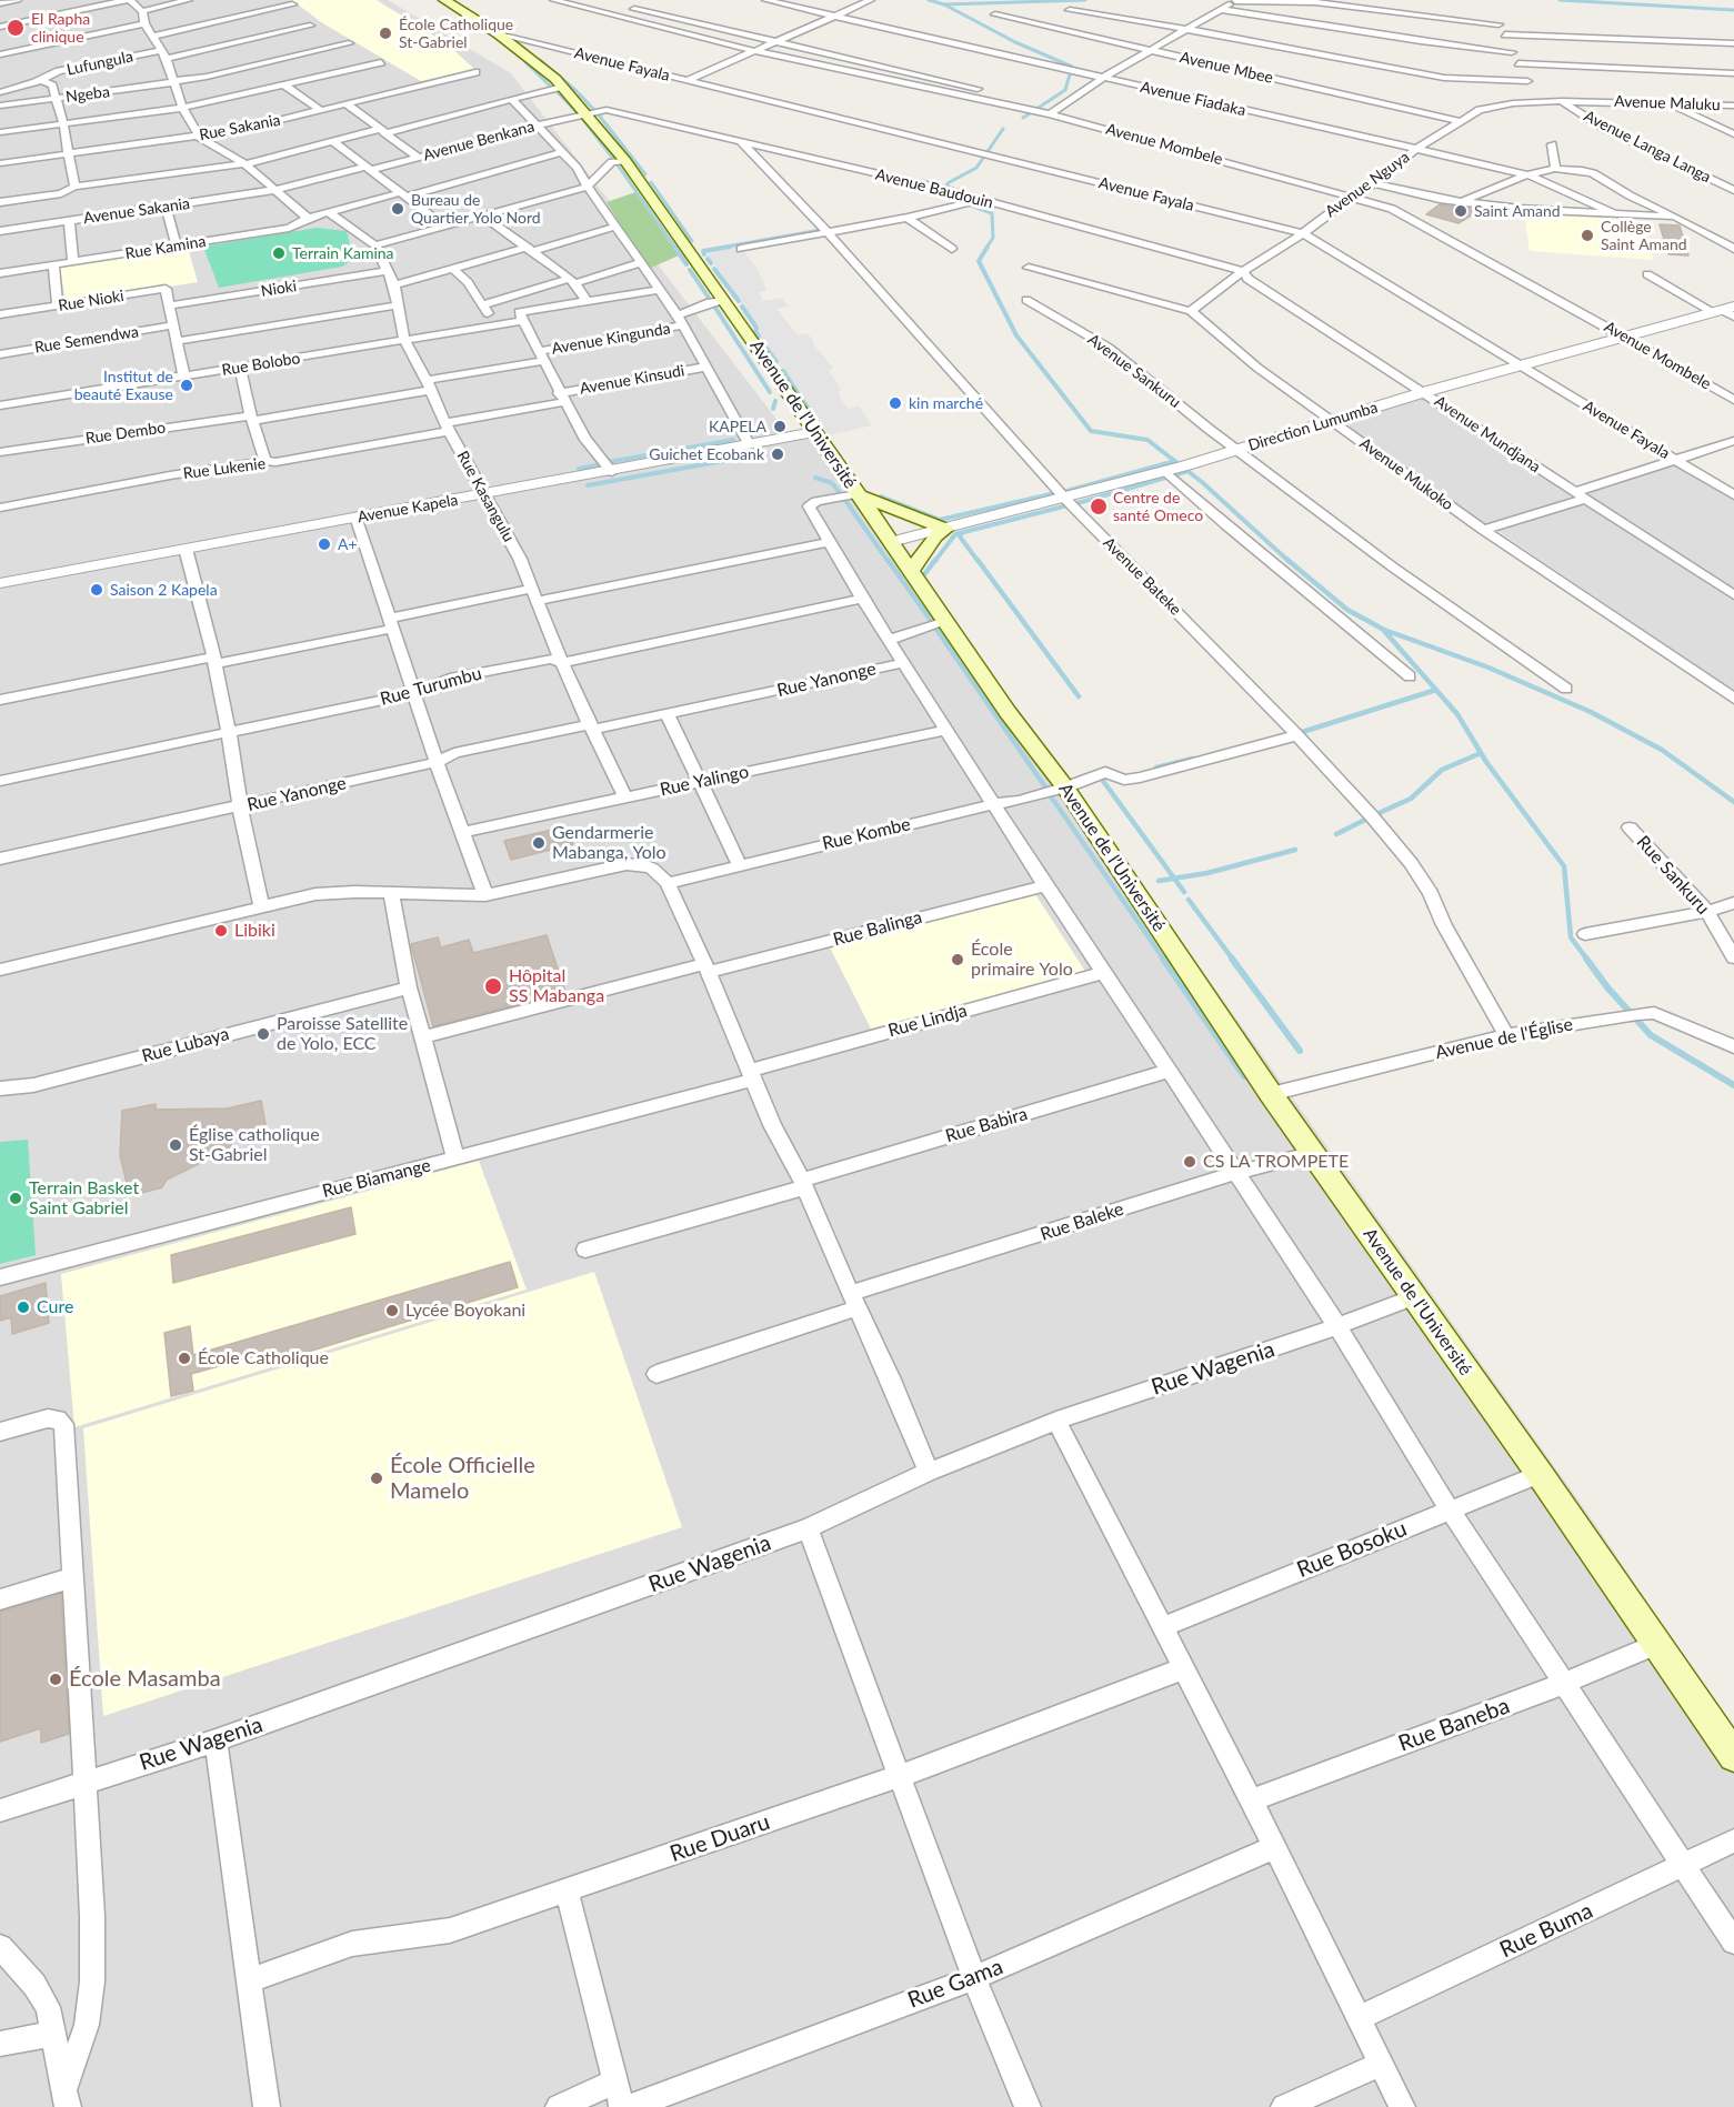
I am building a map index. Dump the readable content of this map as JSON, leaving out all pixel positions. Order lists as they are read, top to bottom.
{
  "streets": {
    "main road": ["Avenue de l’Université"],
    "street": [
      "Lufungula",
      "Avenue Fayala",
      "Avenue Mbee",
      "Ngeba",
      "Avenue Fiadaka",
      "Avenue Maluku",
      "Rue Sakania",
      "Avenue Benkana",
      "Avenue Mombele",
      "Avenue Langa Langa",
      "Avenue Nguya",
      "Avenue Baudouin",
      "Avenue Sakania",
      "Rue Kamina",
      "Nioki",
      "Rue Nioki",
      "Avenue Kingunda",
      "Rue Semendwa",
      "Rue Bolobo",
      "Avenue Sankuru",
      "Avenue Kinsudi",
      "Direction Lumumba",
      "Rue Dembo",
      "Avenue Mundjana",
      "Rue Lukenie",
      "Avenue Mukoko",
      "Rue Kasangulu",
      "Avenue Kapela",
      "Avenue Bateke",
      "Rue Yanonge",
      "Rue Turumbu",
      "Rue Yalingo",
      "Rue Kombe",
      "Rue Sankuru",
      "Rue Balinga",
      "Rue Lindja",
      "Avenue de l'Église",
      "Rue Lubaya",
      "Rue Babira",
      "Rue Biamange",
      "Rue Baleke",
      "Rue Wagenia",
      "Rue Bosoku",
      "Rue Baneba",
      "Rue Duaru",
      "Rue Buma",
      "Rue Gama"
    ]
  },
  "crossings": [
    ["Avenue Fayala", "Avenue Nguya"],
    ["Avenue Fayala", "Avenue de l’Université"],
    ["Avenue Fayala", "Direction Lumumba"],
    ["Avenue Mbee", "Avenue Nguya"],
    ["Avenue Fiadaka", "Avenue Nguya"],
    ["Avenue Maluku", "Avenue Langa Langa"],
    ["Avenue Maluku", "Avenue Nguya"],
    ["Avenue Benkana", "Avenue Baudouin"],
    ["Avenue Benkana", "Avenue Sakania"],
    ["Avenue Benkana", "Avenue de l’Université"],
    ["Avenue Mombele", "Avenue Nguya"],
    ["Avenue Mombele", "Direction Lumumba"],
    ["Avenue Langa Langa", "Avenue Nguya"],
    ["Avenue Nguya", "Avenue Baudouin"],
    ["Avenue Nguya", "Avenue Mundjana"],
    ["Avenue Nguya", "Avenue Mukoko"],
    ["Avenue Baudouin", "Avenue Mundjana"],
    ["Avenue Baudouin", "Avenue Bateke"],
    ["Rue Kamina", "Rue Kasangulu"],
    ["Nioki", "Rue Nioki"],
    ["Nioki", "Rue Kasangulu"],
    ["Avenue Kingunda", "Rue Dembo"],
    ["Avenue Kingunda", "Rue Kasangulu"],
    ["Rue Bolobo", "Rue Kasangulu"],
    ["Avenue Sankuru", "Direction Lumumba"],
    ["Avenue Kinsudi", "Rue Lukenie"],
    ["Avenue Kinsudi", "Rue Kasangulu"],
    ["Avenue de l’Université", "Direction Lumumba"],
    ["Avenue de l’Université", "Avenue Kapela"],
    ["Avenue de l’Université", "Rue Yanonge"],
    ["Avenue de l’Université", "Rue Kombe"],
    ["Avenue de l’Université", "Avenue de l'Église"],
    ["Avenue de l’Université", "Rue Baleke"],
    ["Avenue de l’Université", "Rue Wagenia"],
    ["Avenue de l’Université", "Rue Bosoku"],
    ["Avenue de l’Université", "Rue Baneba"],
    ["Direction Lumumba", "Avenue Mundjana"],
    ["Direction Lumumba", "Avenue Mukoko"],
    ["Direction Lumumba", "Avenue Bateke"],
    ["Rue Lukenie", "Rue Kasangulu"],
    ["Rue Kasangulu", "Avenue Kapela"],
    ["Rue Kasangulu", "Rue Yanonge"],
    ["Rue Kasangulu", "Rue Turumbu"],
    ["Rue Kasangulu", "Rue Yalingo"],
    ["Avenue Bateke", "Rue Kombe"],
    ["Avenue Bateke", "Avenue de l'Église"],
    ["Rue Lindja", "Rue Biamange"]
  ],
  "places": [
    "El Rapha clinique",
    "École Catholique St-Gabriel",
    "Bureau de Quartier Yolo Nord",
    "Saint Amand",
    "Collège Saint Amand",
    "Terrain Kamina",
    "Institut de beauté Exause",
    "kin marché",
    "KAPELA",
    "Guichet Ecobank",
    "Centre de santé Omeco",
    "A+",
    "Saison 2 Kapela",
    "Gendarmerie Mabanga, Yolo",
    "Libiki",
    "École primaire Yolo",
    "Hôpital SS Mabanga",
    "Paroisse Satellite de Yolo, ECC",
    "Église catholique St-Gabriel",
    "CS LA TROMPETE",
    "Terrain Basket Saint Gabriel",
    "Cure",
    "Lycée Boyokani",
    "École Catholique",
    "École Officielle Mamelo",
    "École Masamba"
  ]
}
